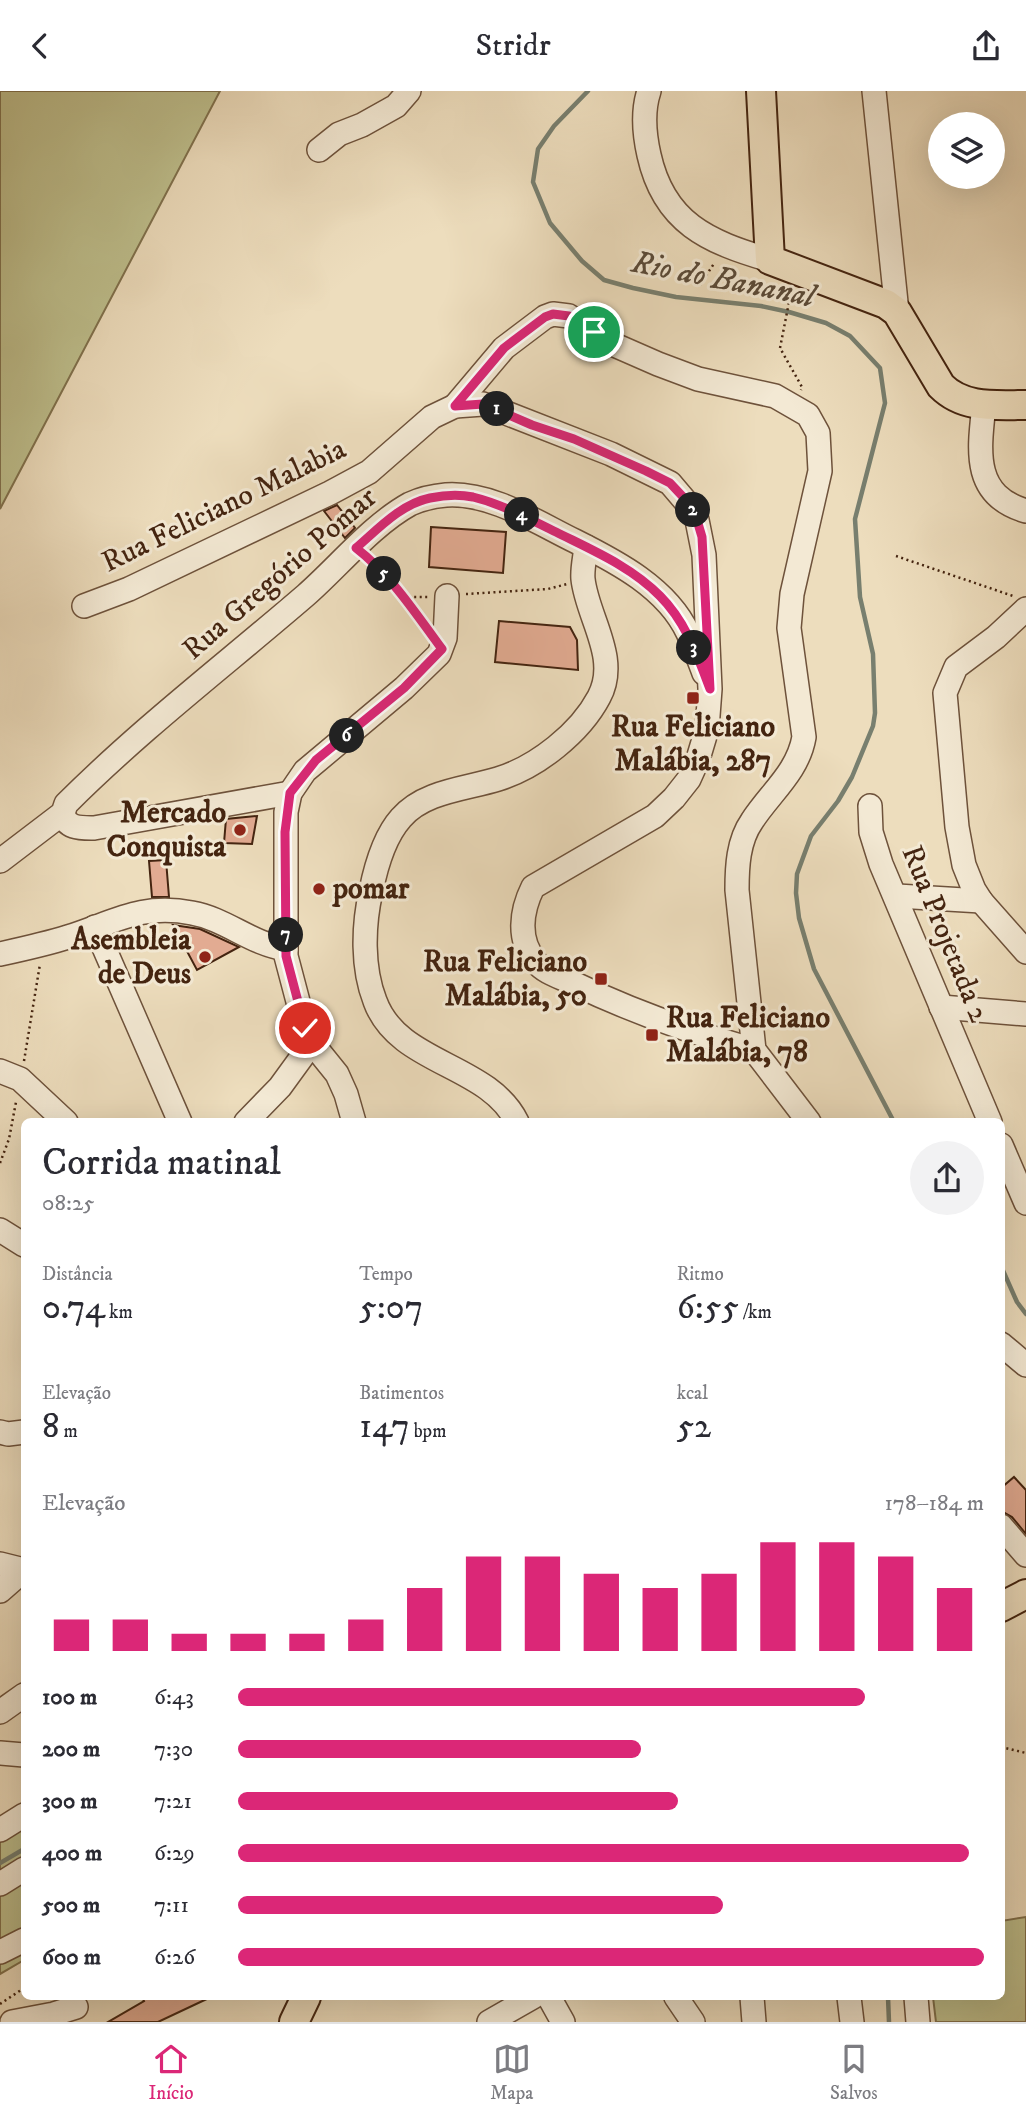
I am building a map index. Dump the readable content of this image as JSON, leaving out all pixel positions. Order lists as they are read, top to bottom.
{
  "streets": {
    "street": ["Rua Feliciano Malabia", "Rua Gregório Pomar", "Rua Projetada 2"]
  },
  "water": ["Rio do Bananal"],
  "places": {
    "transit": ["Rua Feliciano Malábia, 287", "Rua Feliciano Malábia, 50", "Rua Feliciano Malábia, 78"],
    "other": ["Mercado Conquista", "pomar", "Asembleia de Deus"]
  },
  "page": {
    "header": "Stridr",
    "pins": [
      "1",
      "2",
      "4",
      "5",
      "3",
      "6",
      "7"
    ],
    "heading": ["Corrida matinal", "08:25"],
    "stats": [
      ["Distância", "0.74 km"],
      ["Tempo", "5:07"],
      ["Ritmo", "6:55 /km"],
      ["Elevação", "8 m"],
      ["Batimentos", "147 bpm"],
      ["kcal", "52"]
    ],
    "chart": ["Elevação", "178–184 m"],
    "list": [
      {
        "name": "100 m",
        "note": "6:43"
      },
      {
        "name": "200 m",
        "note": "7:30"
      },
      {
        "name": "300 m",
        "note": "7:21"
      },
      {
        "name": "400 m",
        "note": "6:29"
      },
      {
        "name": "500 m",
        "note": "7:11"
      },
      {
        "name": "600 m",
        "note": "6:26"
      }
    ],
    "tabs": ["Início", "Mapa", "Salvos"]
  }
}
